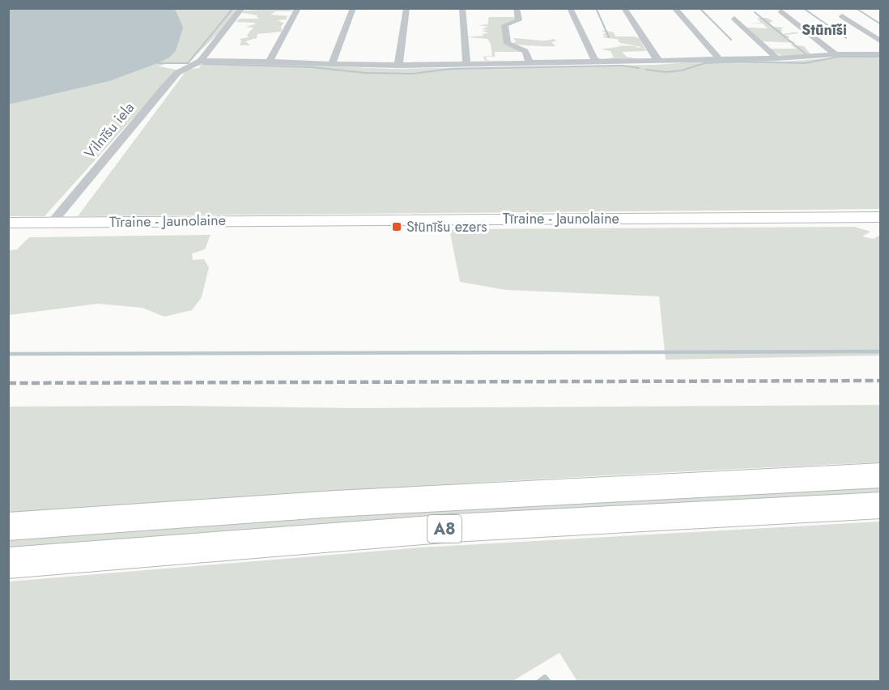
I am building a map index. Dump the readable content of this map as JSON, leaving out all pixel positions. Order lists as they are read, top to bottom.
{
  "streets": {
    "highway": ["A8"],
    "main road": ["Tīraine - Jaunolaine"],
    "street": ["Vilnīšu iela"]
  },
  "crossings": [
    ["Vilnīšu iela", "Tīraine - Jaunolaine"]
  ],
  "districts": ["Stūnīši"],
  "places": {
    "transit": ["Stūnīšu ezers"]
  }
}
